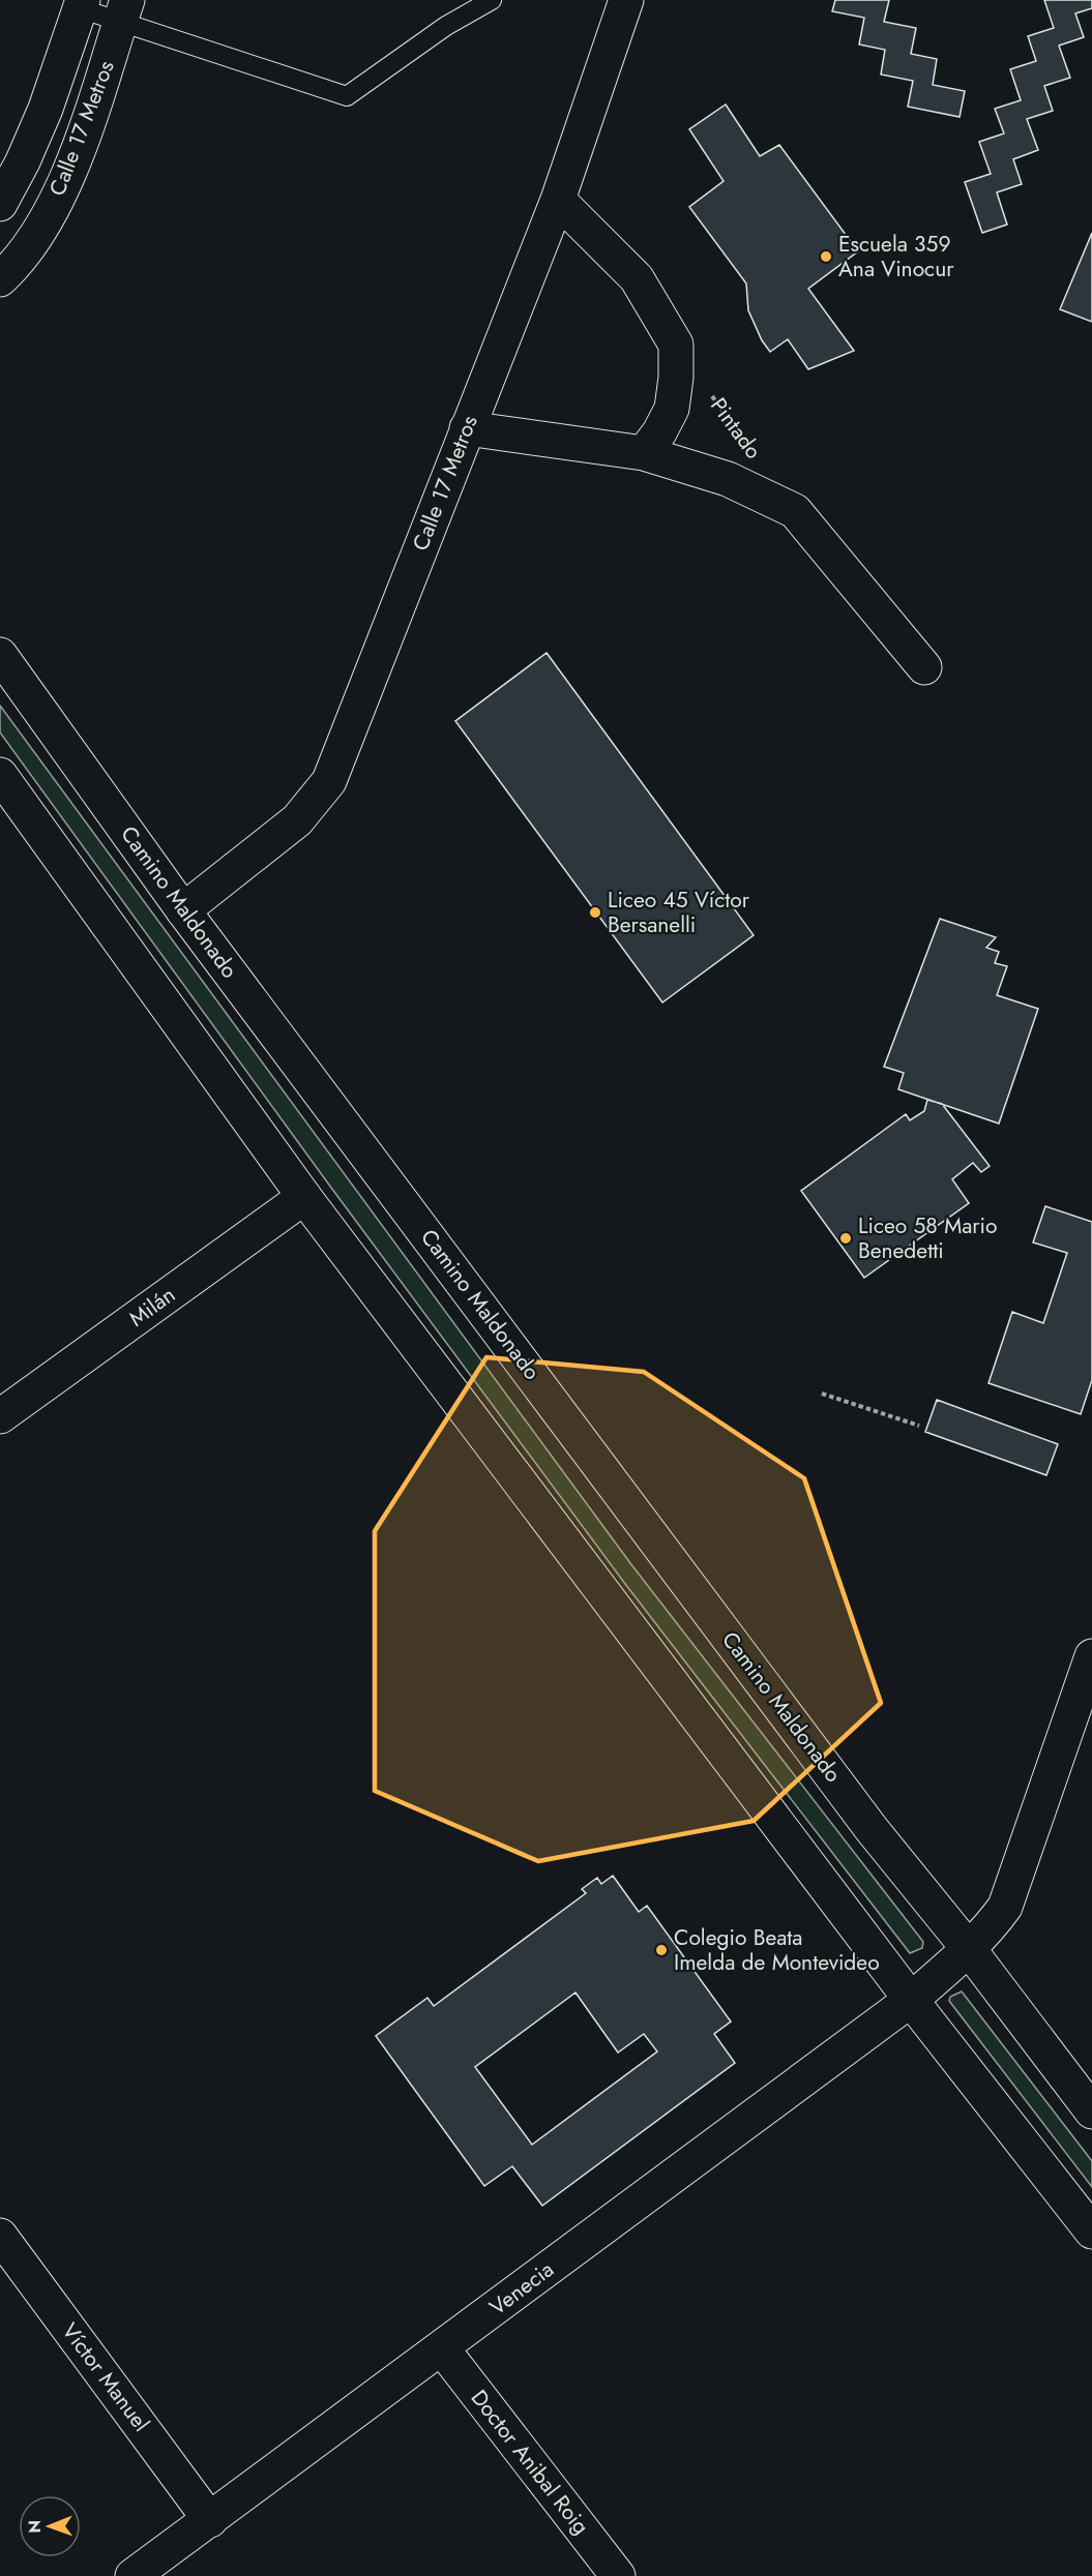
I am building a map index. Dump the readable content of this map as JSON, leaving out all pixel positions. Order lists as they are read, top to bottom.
{
  "streets": {
    "street": [
      "Calle 17 Metros",
      "Pintado",
      "Camino Maldonado",
      "Milán",
      "Venecia",
      "Víctor Manuel",
      "Doctor Anibal Roig"
    ]
  },
  "crossings": [
    ["Calle 17 Metros", "Pintado"],
    ["Calle 17 Metros", "Camino Maldonado"],
    ["Venecia", "Víctor Manuel"],
    ["Venecia", "Doctor Anibal Roig"]
  ],
  "places": [
    "Escuela 359 Ana Vinocur",
    "Liceo 45 Víctor Bersanelli",
    "Liceo 58 Mario Benedetti",
    "Colegio Beata Imelda de Montevideo"
  ],
  "north": "left"
}
